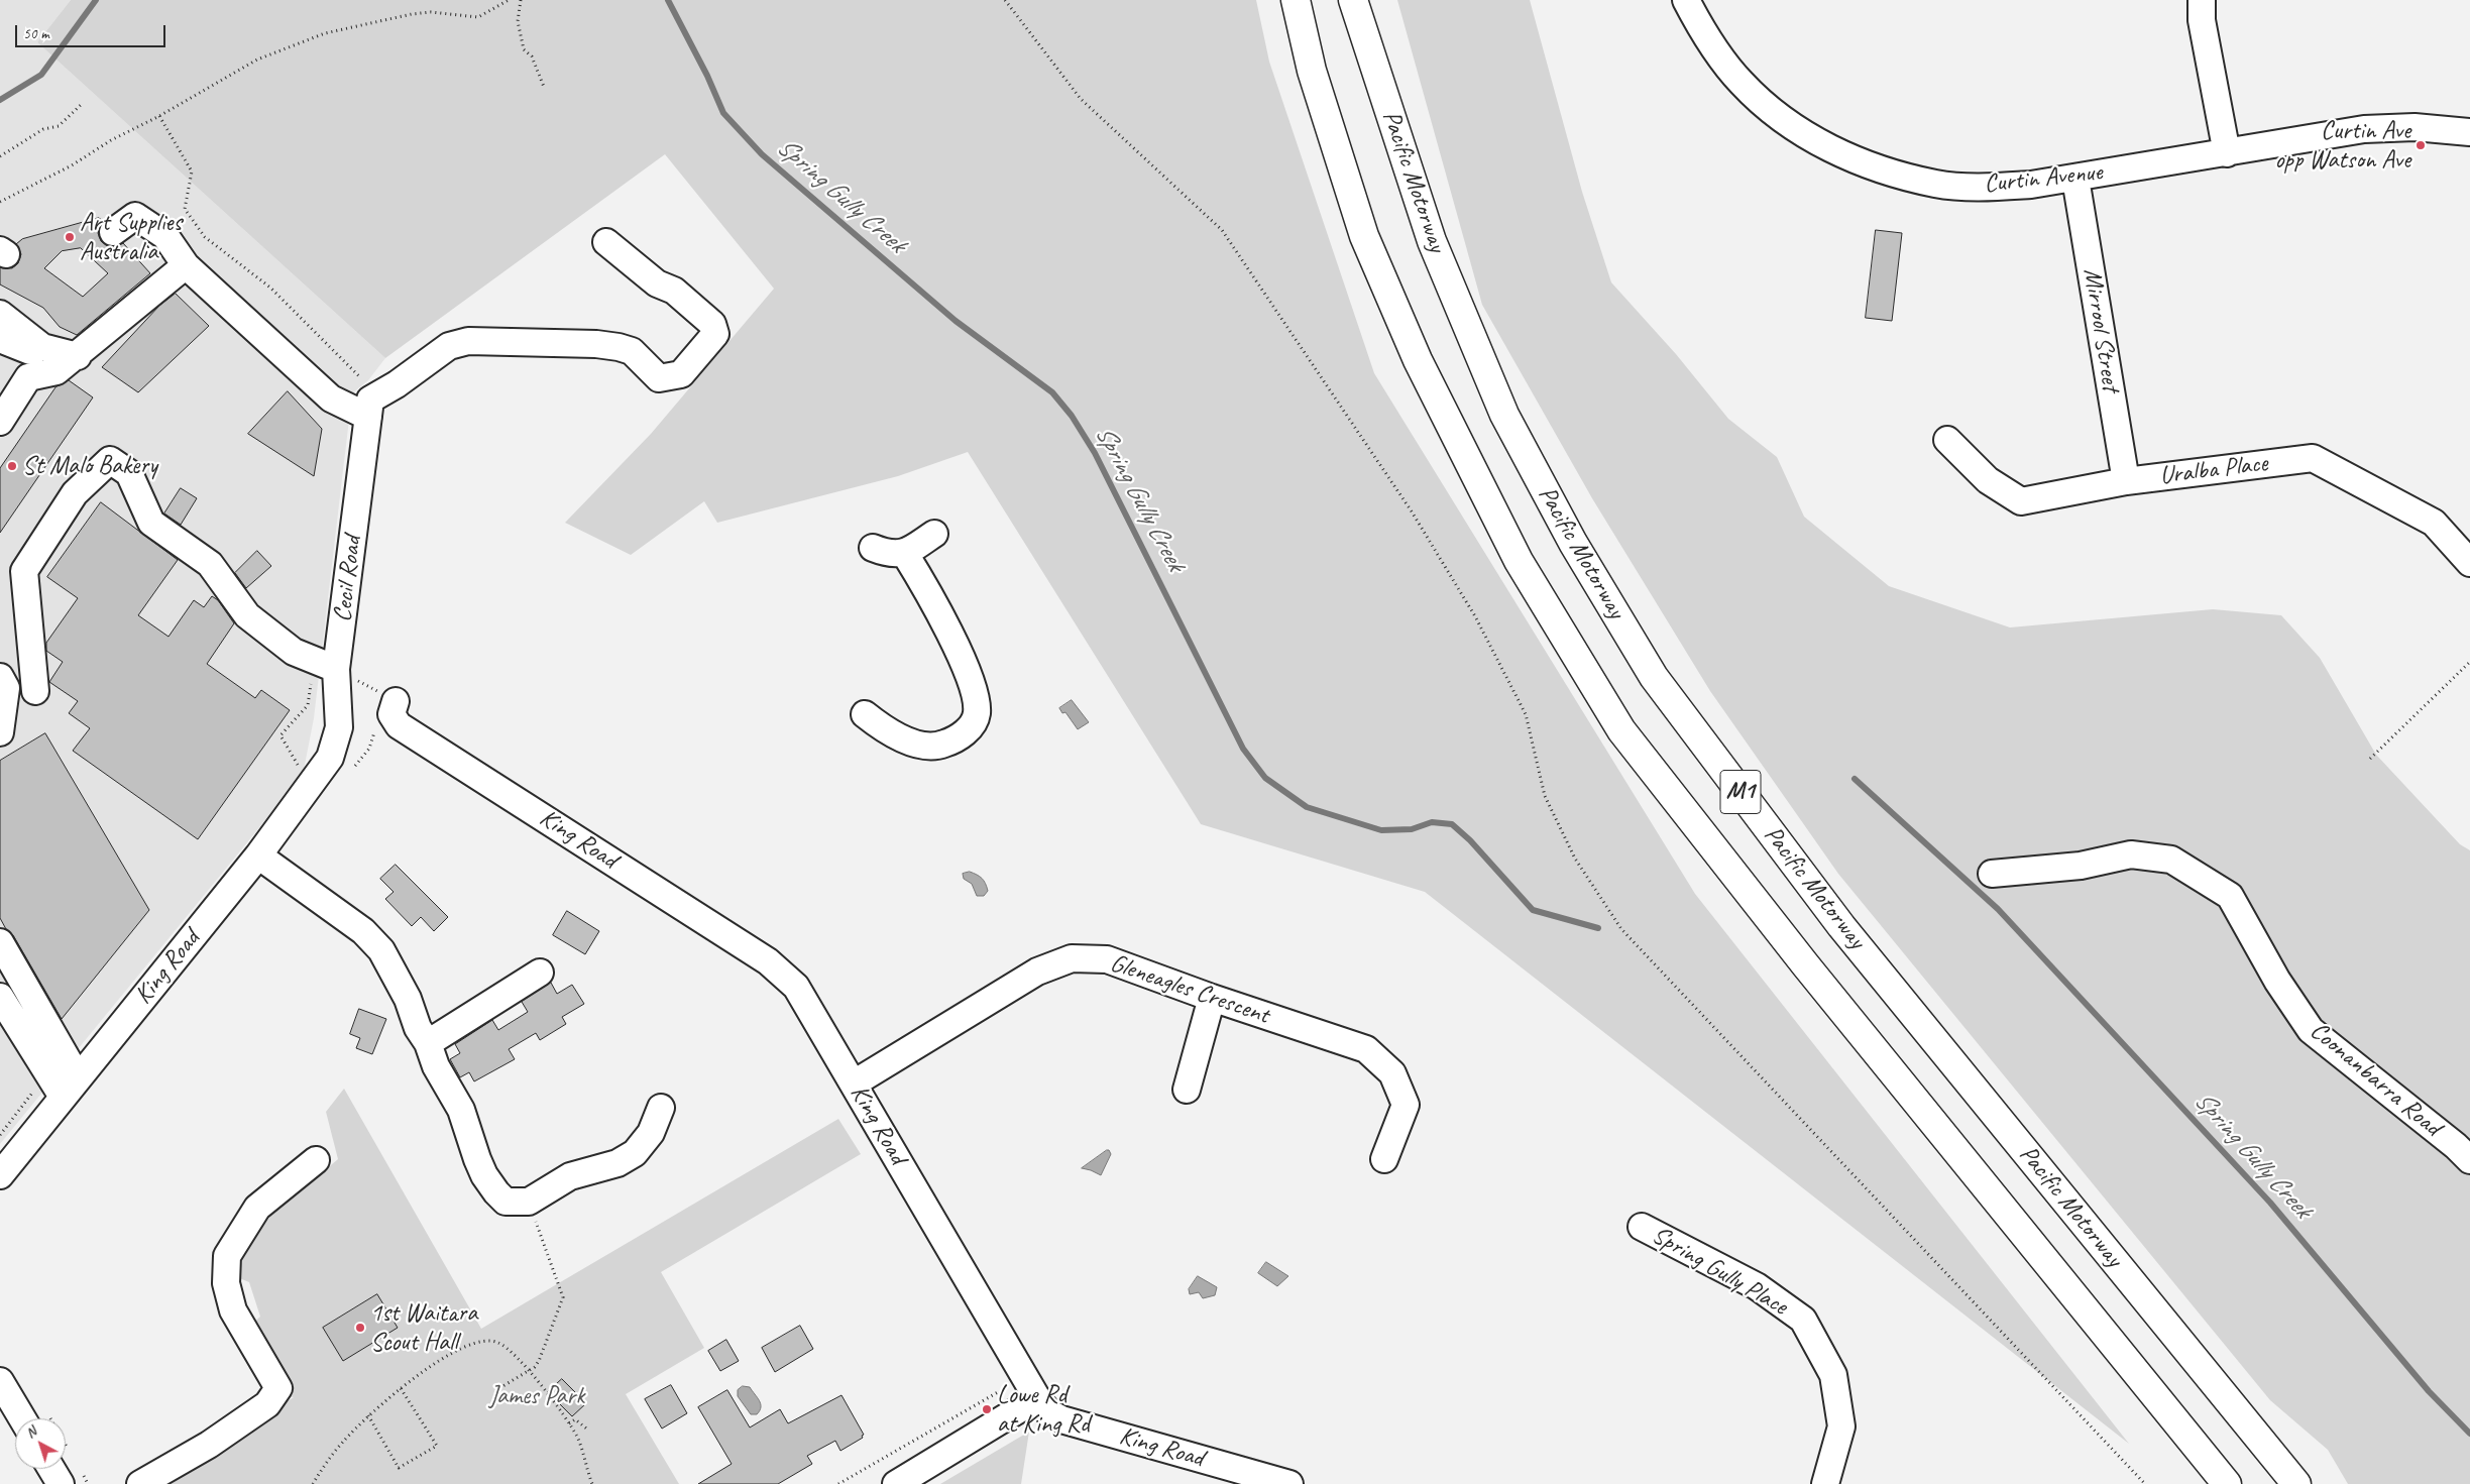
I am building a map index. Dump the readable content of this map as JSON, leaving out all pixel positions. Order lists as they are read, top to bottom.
{
  "streets": {
    "highway": ["Pacific Motorway", "M1"],
    "street": [
      "Curtin Avenue",
      "Mirrool Street",
      "Uralba Place",
      "Cecil Road",
      "King Road",
      "Gleneagles Crescent",
      "Coonanbarra Road",
      "Spring Gully Place"
    ]
  },
  "crossings": [
    ["Curtin Avenue", "Mirrool Street"],
    ["Mirrool Street", "Uralba Place"],
    ["Cecil Road", "King Road"],
    ["King Road", "Gleneagles Crescent"]
  ],
  "water": ["Spring Gully Creek"],
  "parks": ["James Park"],
  "places": [
    "Curtin Ave opp Watson Ave",
    "Art Supplies Australia",
    "St Malo Bakery",
    "1st Waitara Scout Hall",
    "Lowe Rd at King Rd"
  ],
  "scale_bar": "50 m",
  "north": "top left"
}
